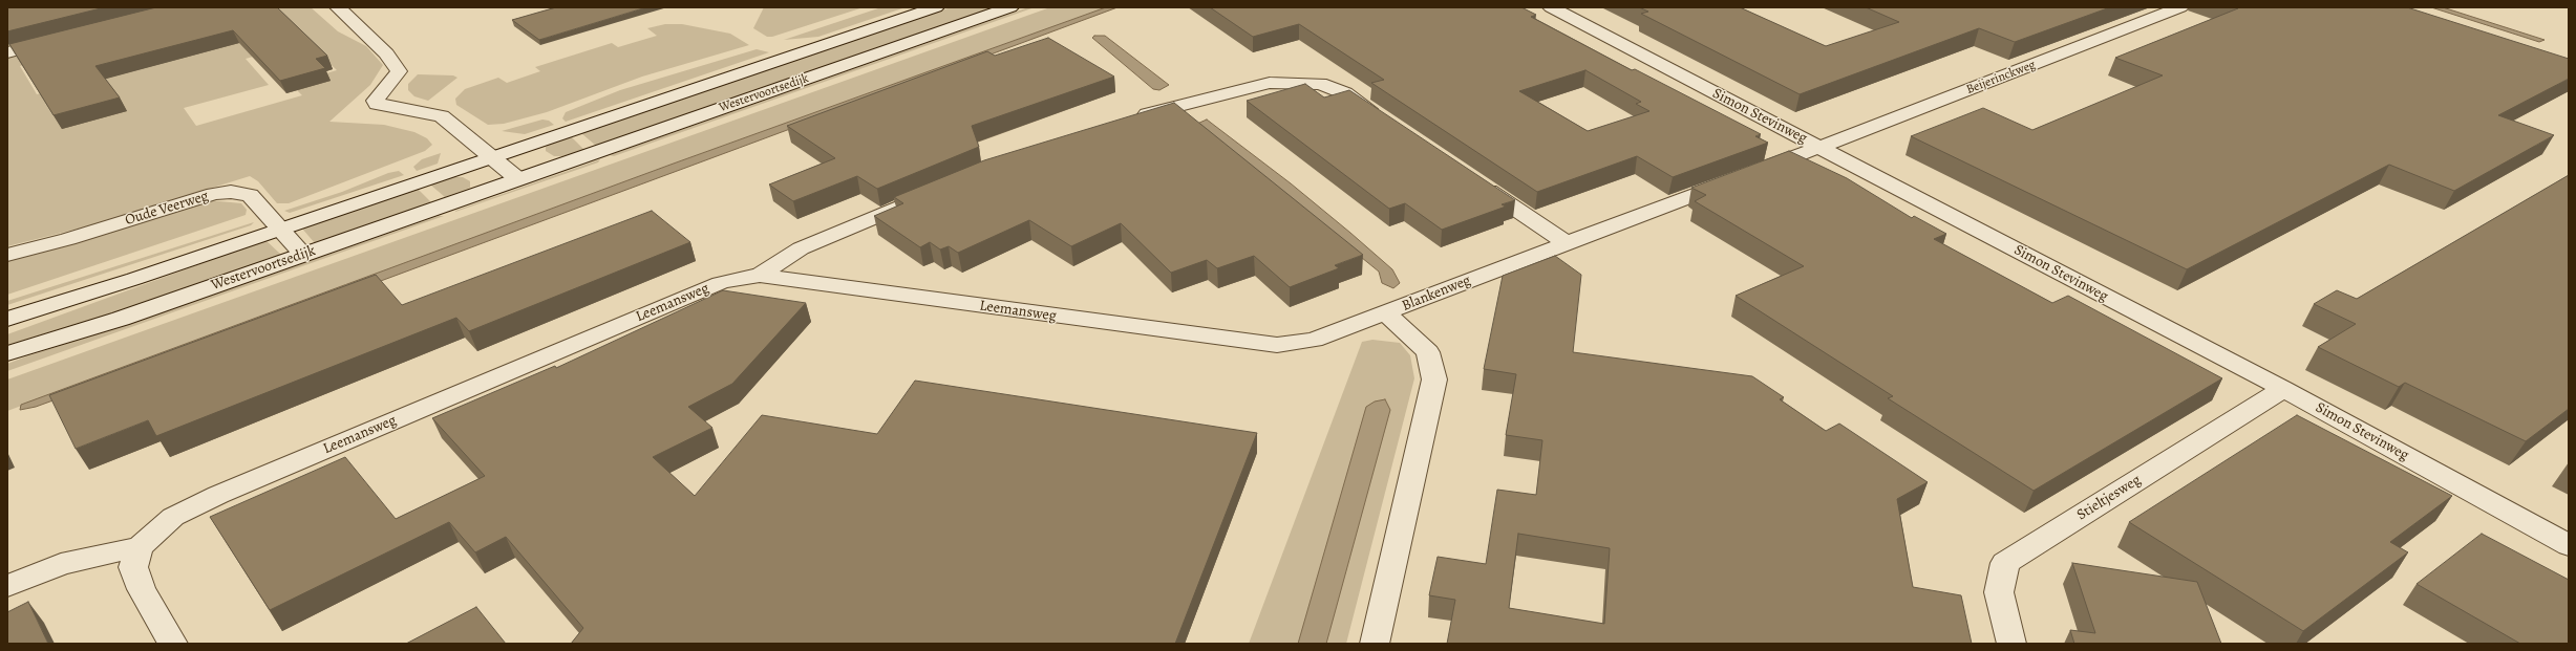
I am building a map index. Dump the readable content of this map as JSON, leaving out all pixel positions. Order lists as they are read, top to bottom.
{
  "streets": {
    "street": [
      "Beijerinckweg",
      "Westervoortsedijk",
      "Simon Stevinweg",
      "Oude Veerweg",
      "Blankenweg",
      "Leemansweg",
      "Stieltjesweg"
    ]
  },
  "crossings": [
    ["Beijerinckweg", "Simon Stevinweg"],
    ["Beijerinckweg", "Blankenweg"],
    ["Westervoortsedijk", "Oude Veerweg"],
    ["Simon Stevinweg", "Blankenweg"],
    ["Simon Stevinweg", "Stieltjesweg"],
    ["Blankenweg", "Leemansweg"]
  ]
}
